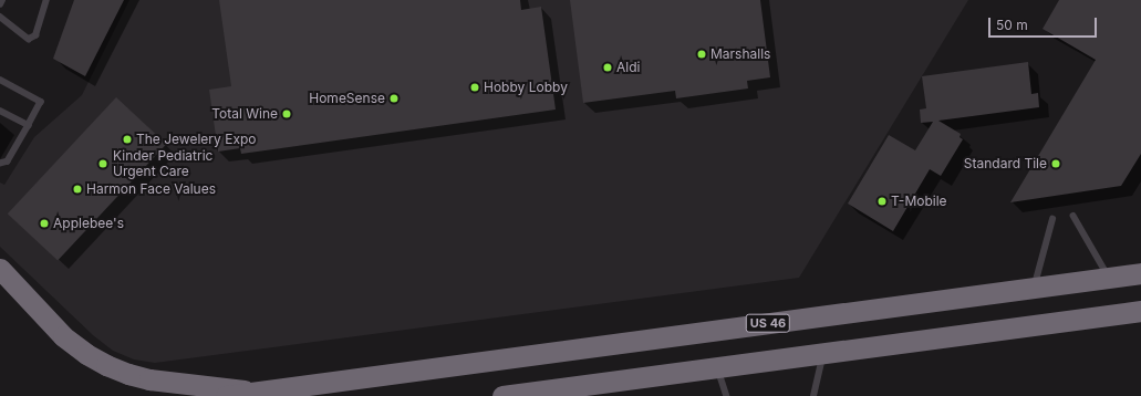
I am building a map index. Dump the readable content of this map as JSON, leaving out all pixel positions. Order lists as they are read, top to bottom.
{
  "streets": {
    "highway": ["US 46"]
  },
  "places": [
    "Marshalls",
    "Aldi",
    "Hobby Lobby",
    "HomeSense",
    "Total Wine",
    "The Jewelery Expo",
    "Kinder Pediatric Urgent Care",
    "Standard Tile",
    "Harmon Face Values",
    "T-Mobile",
    "Applebee's"
  ],
  "scale_bar": "50 m"
}
